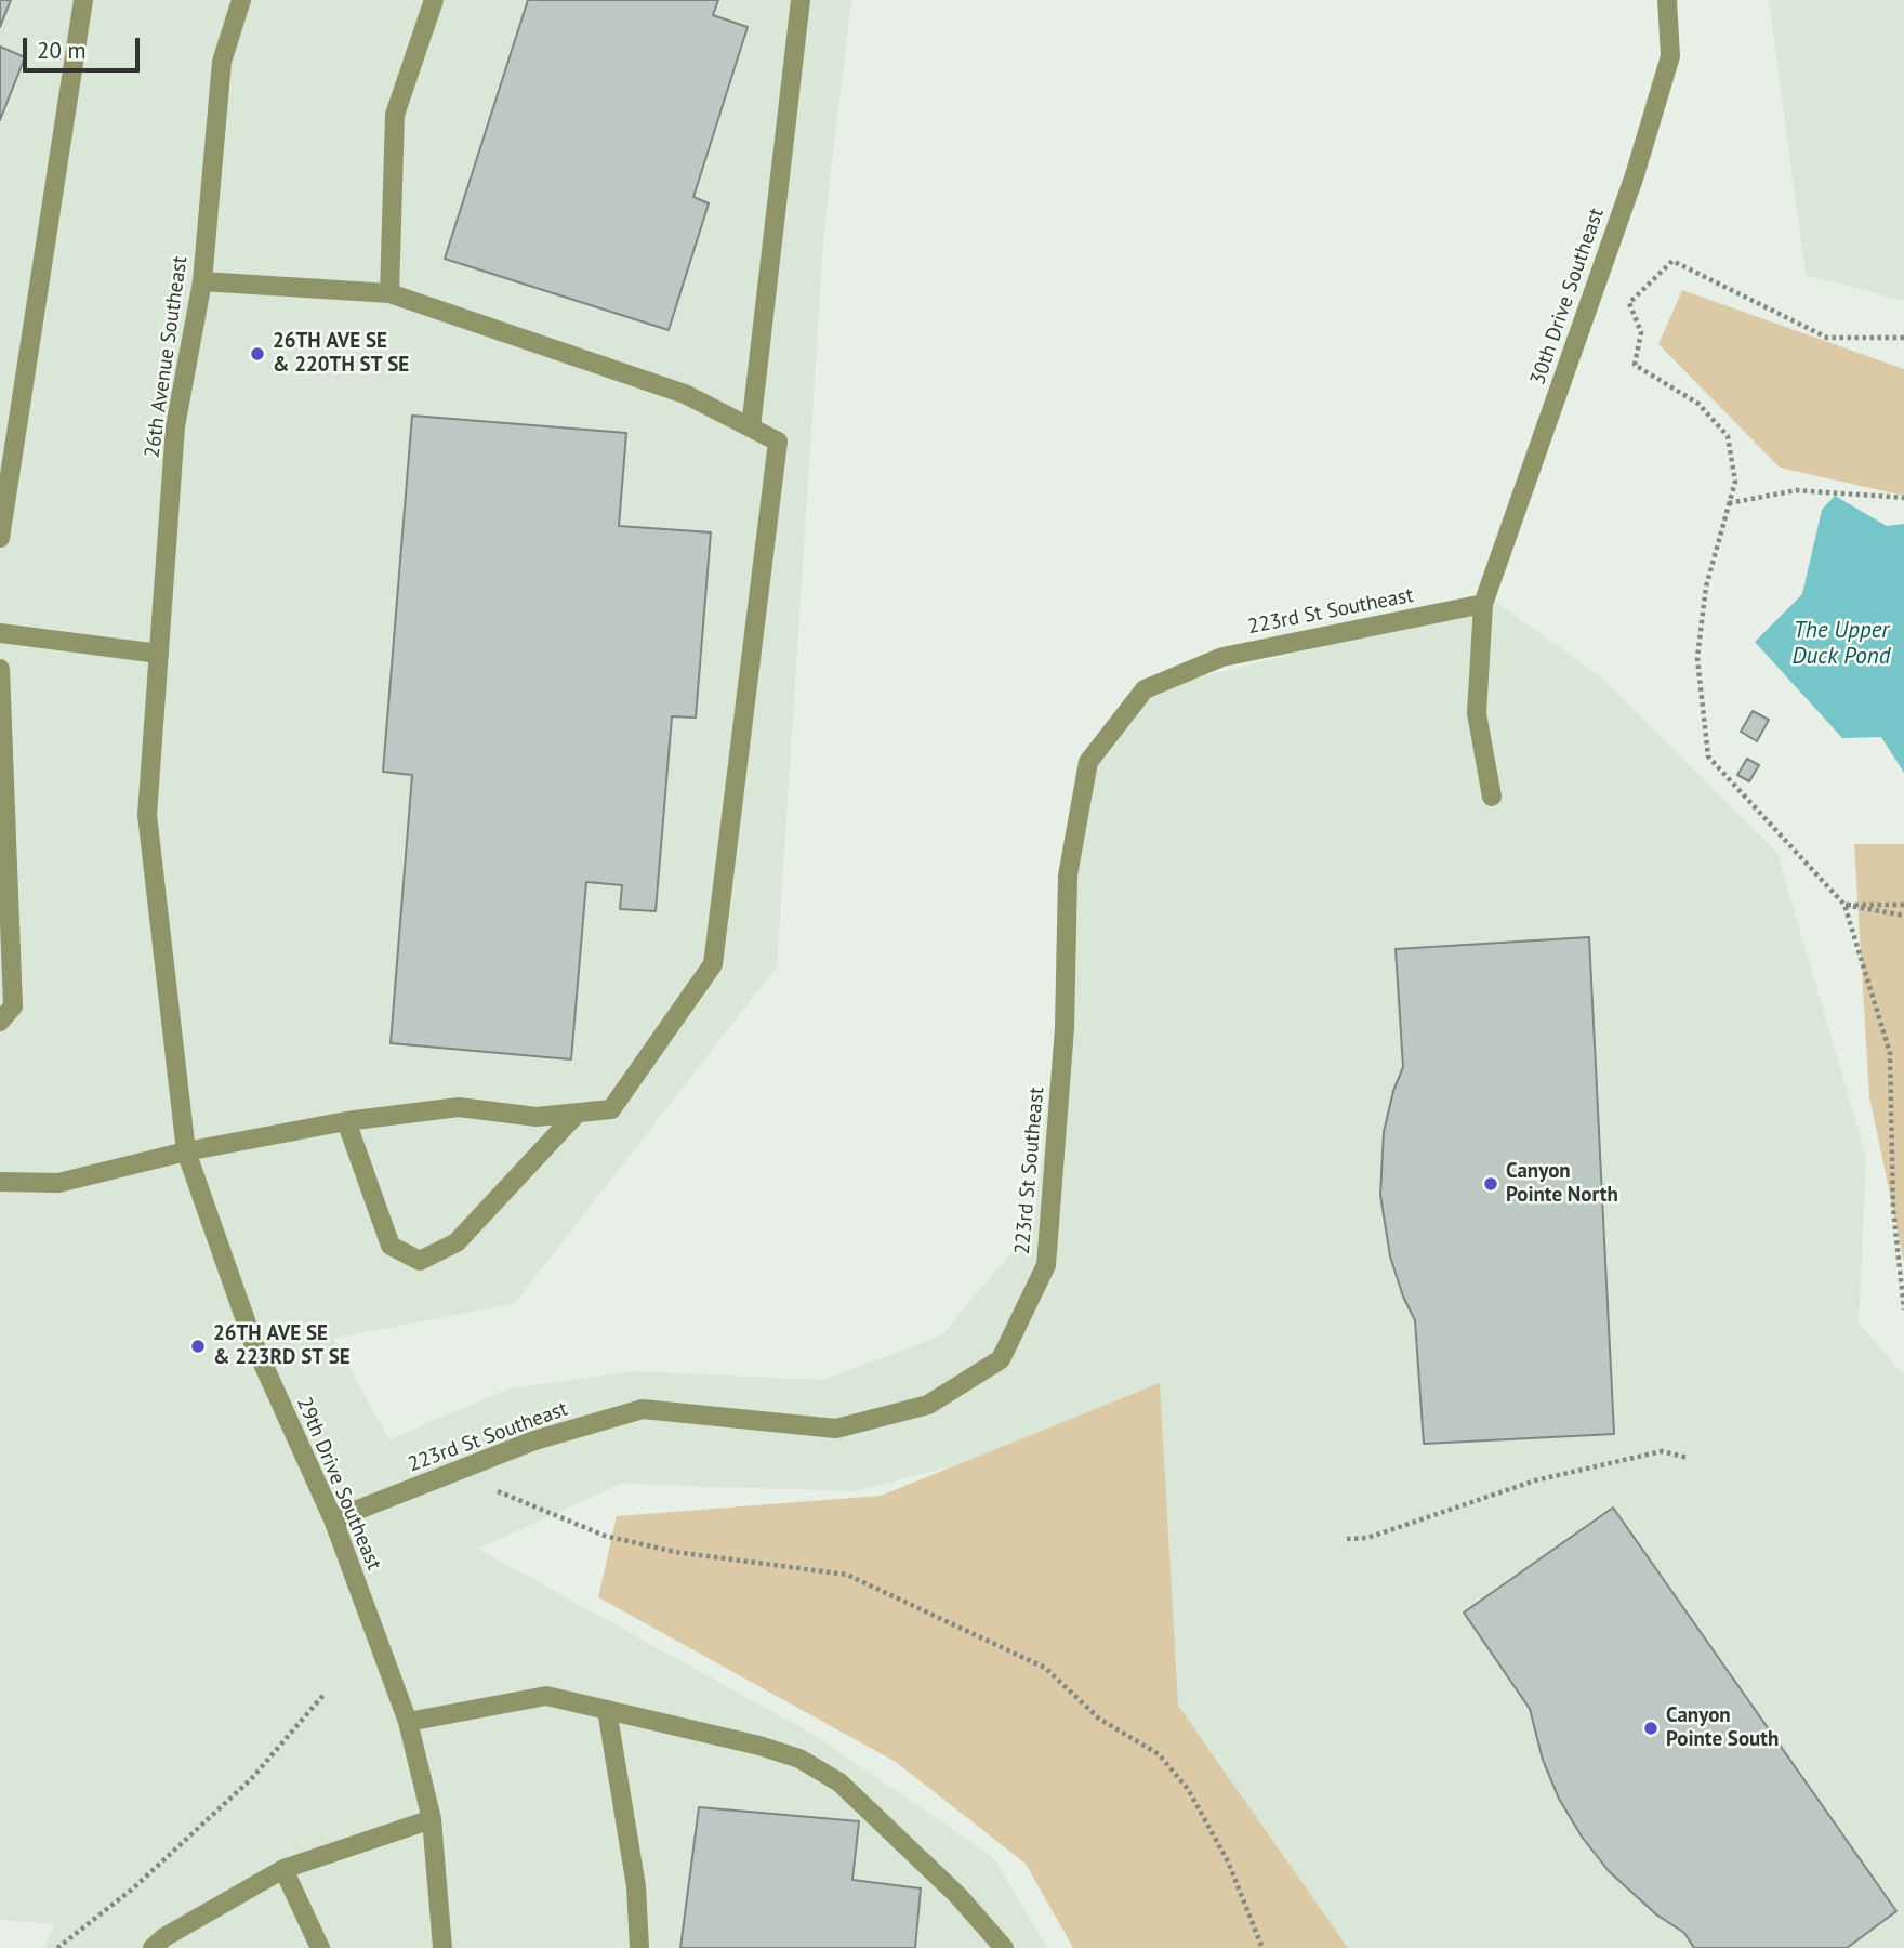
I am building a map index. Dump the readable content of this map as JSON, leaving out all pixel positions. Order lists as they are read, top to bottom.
{
  "streets": {
    "street": [
      "30th Drive Southeast",
      "26th Avenue Southeast",
      "223rd St Southeast",
      "29th Drive Southeast"
    ]
  },
  "crossings": [
    ["30th Drive Southeast", "223rd St Southeast"],
    ["26th Avenue Southeast", "29th Drive Southeast"],
    ["223rd St Southeast", "29th Drive Southeast"]
  ],
  "water": ["The Upper Duck Pond"],
  "places": [
    "26TH AVE SE & 220TH ST SE",
    "Canyon Pointe North",
    "26TH AVE SE & 223RD ST SE",
    "Canyon Pointe South"
  ],
  "scale_bar": "20 m"
}
